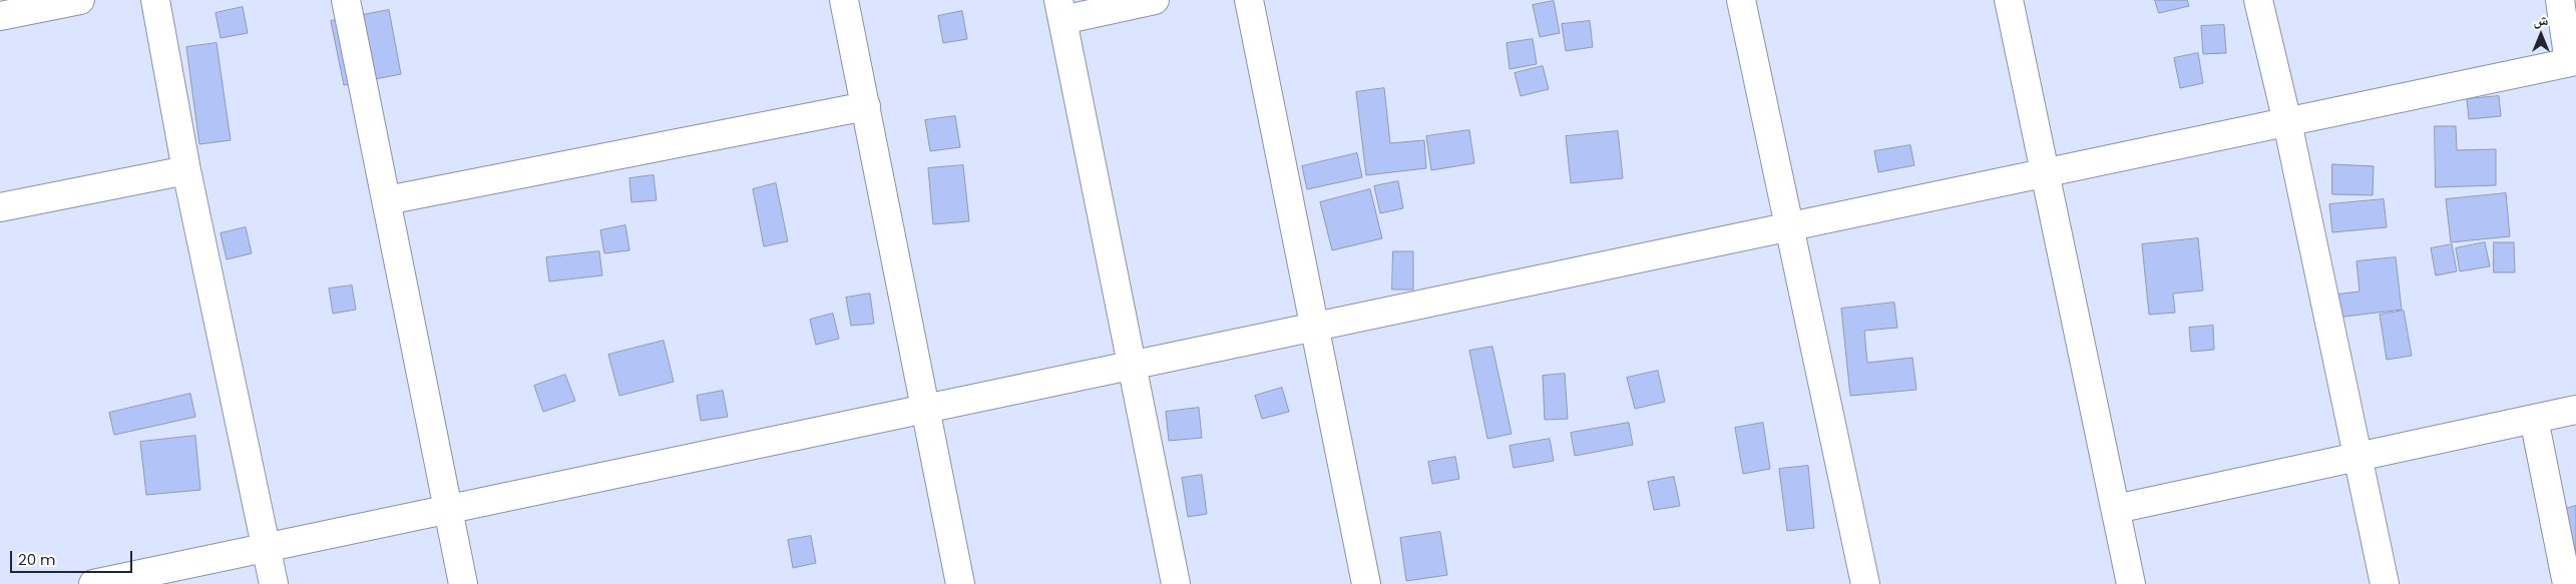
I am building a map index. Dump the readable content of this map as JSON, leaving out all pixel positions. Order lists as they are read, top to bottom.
{
  "scale_bar": "20 m",
  "north": "top"
}
